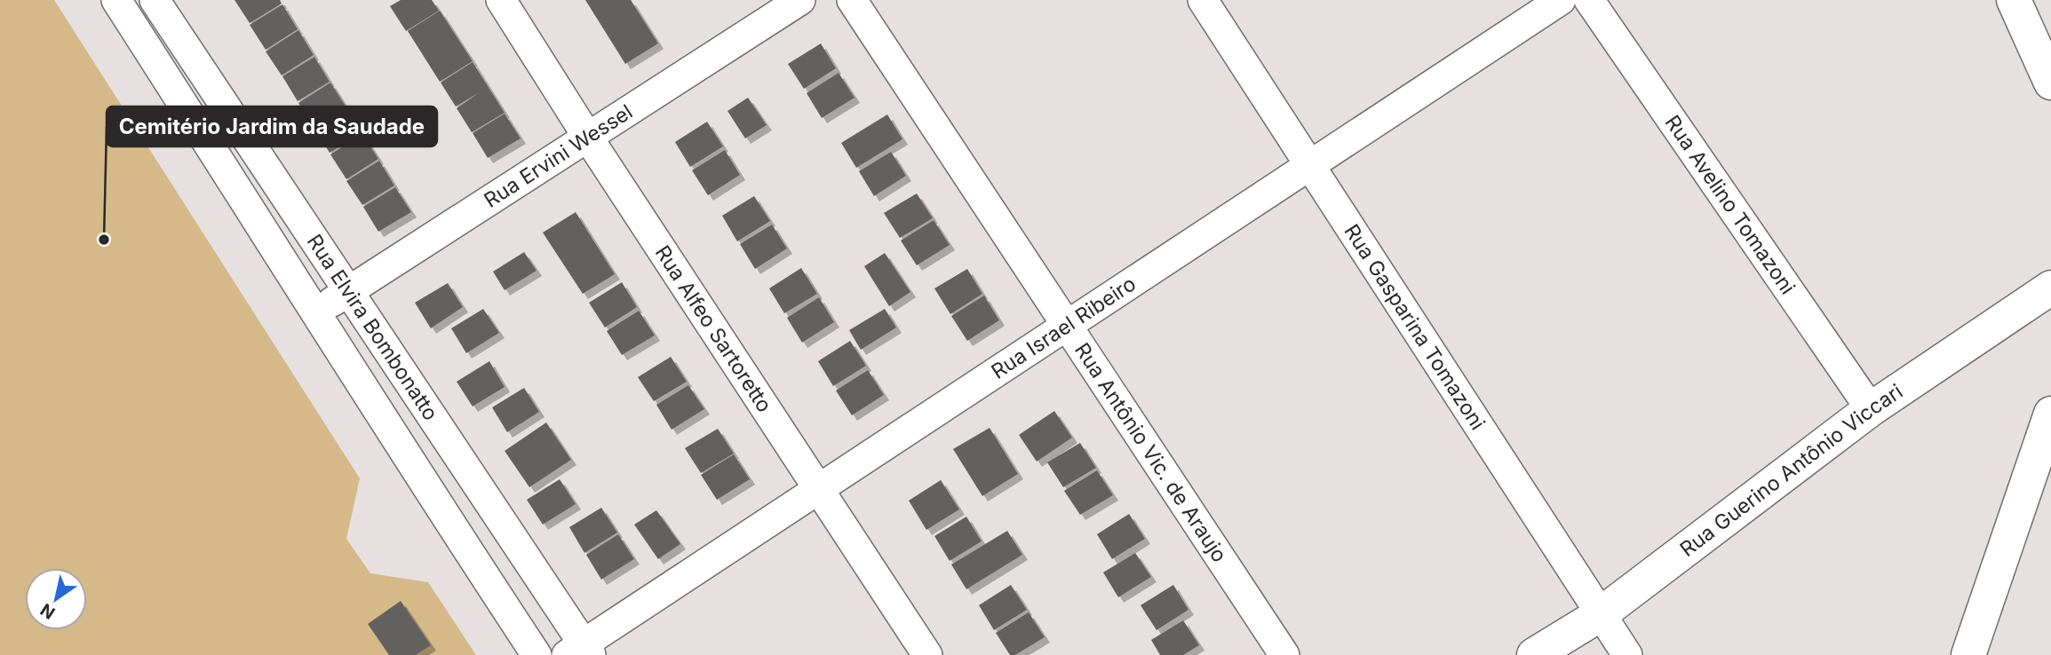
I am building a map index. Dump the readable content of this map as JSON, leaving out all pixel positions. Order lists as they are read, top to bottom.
{
  "streets": {
    "street": [
      "Rua Ervini Wessel",
      "Rua Avelino Tomazoni",
      "Rua Elvira Bombonatto",
      "Rua Israel Ribeiro",
      "Rua Gasparina Tomazoni",
      "Rua Alfeo Sartoretto",
      "Rua Antônio Vic. de Araujo",
      "Rua Guerino Antônio Viccari"
    ]
  },
  "crossings": [
    ["Rua Ervini Wessel", "Rua Elvira Bombonatto"],
    ["Rua Ervini Wessel", "Rua Alfeo Sartoretto"],
    ["Rua Avelino Tomazoni", "Rua Guerino Antônio Viccari"],
    ["Rua Elvira Bombonatto", "Rua Israel Ribeiro"],
    ["Rua Israel Ribeiro", "Rua Gasparina Tomazoni"],
    ["Rua Israel Ribeiro", "Rua Alfeo Sartoretto"],
    ["Rua Israel Ribeiro", "Rua Antônio Vic. de Araujo"],
    ["Rua Gasparina Tomazoni", "Rua Guerino Antônio Viccari"]
  ],
  "places": ["Cemitério Jardim da Saudade"],
  "north": "bottom left"
}
